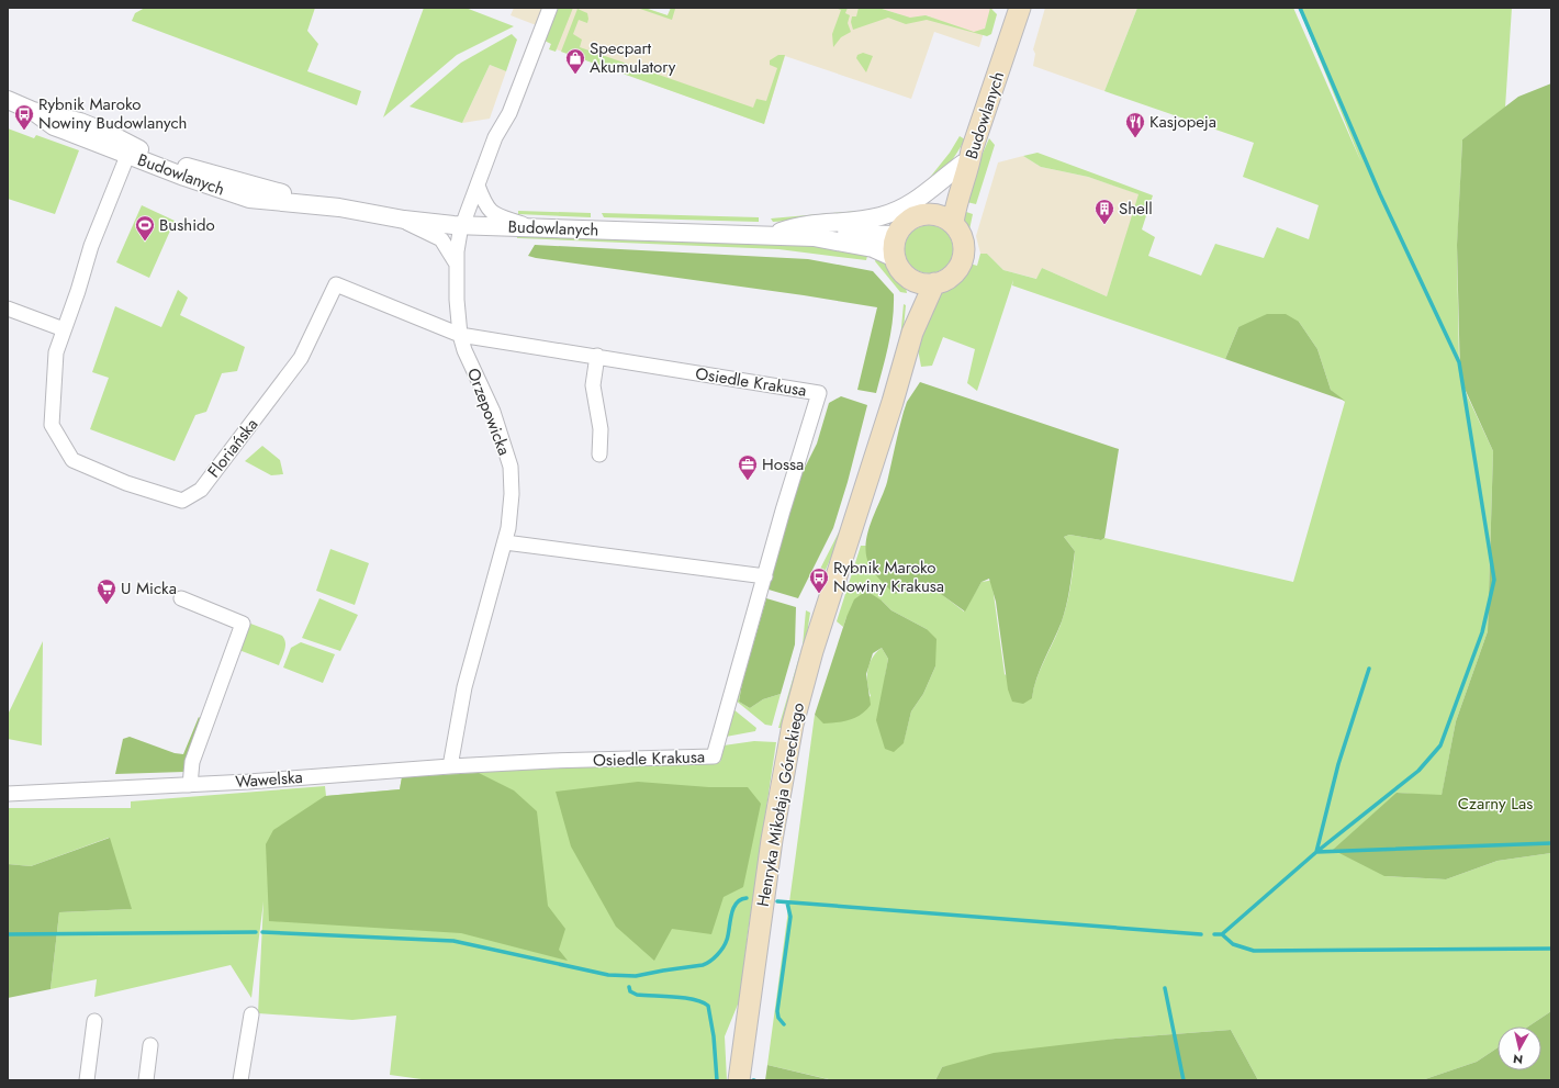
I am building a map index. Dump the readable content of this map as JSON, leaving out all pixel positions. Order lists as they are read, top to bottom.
{
  "streets": {
    "main road": ["Budowlanych", "Henryka Mikołaja Góreckiego"],
    "street": [
      "Osiedle Krakusa",
      "Orzepowicka",
      "Floriańska",
      "Wawelska"
    ]
  },
  "crossings": [
    ["Budowlanych", "Orzepowicka"],
    ["Budowlanych", "Floriańska"],
    ["Budowlanych", "Henryka Mikołaja Góreckiego"],
    ["Osiedle Krakusa", "Orzepowicka"],
    ["Osiedle Krakusa", "Floriańska"],
    ["Osiedle Krakusa", "Wawelska"],
    ["Orzepowicka", "Floriańska"],
    ["Orzepowicka", "Wawelska"]
  ],
  "parks": ["Czarny Las"],
  "places": {
    "shop": ["Specpart Akumulatory"],
    "bus stop": ["Rybnik Maroko Nowiny Budowlanych", "Rybnik Maroko Nowiny Krakusa"],
    "restaurant": ["Kasjopeja"],
    "building": ["Shell"],
    "sports": ["Bushido"],
    "office": ["Hossa"],
    "supermarket": ["U Micka"]
  },
  "north": "bottom"
}
